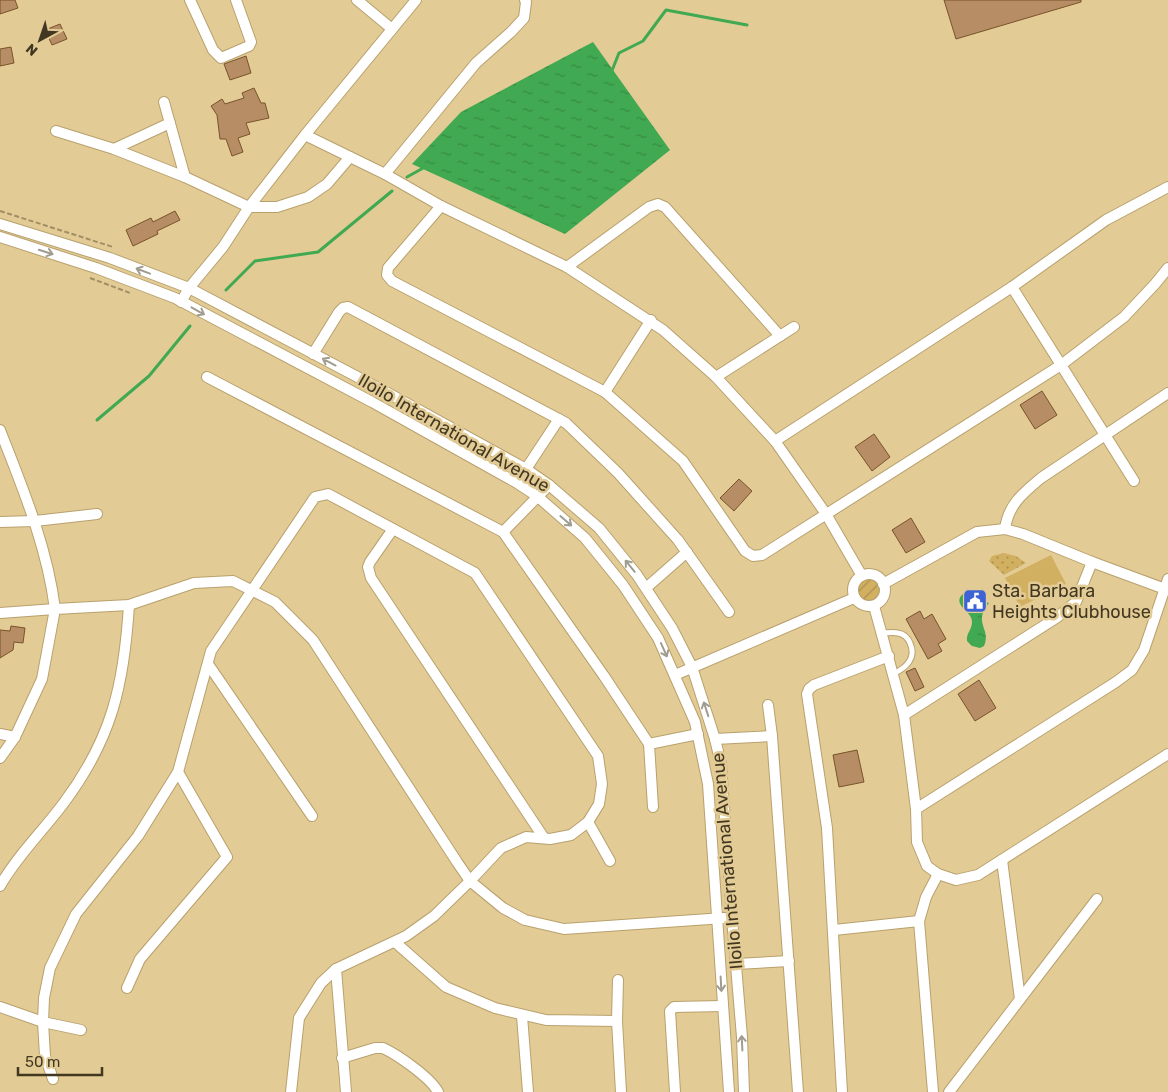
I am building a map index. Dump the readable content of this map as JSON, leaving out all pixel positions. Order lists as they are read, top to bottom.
{
  "streets": {
    "street": ["Iloilo International Avenue"]
  },
  "places": {
    "public building": ["Sta. Barbara Heights Clubhouse"]
  },
  "scale_bar": "50 m",
  "north": "bottom left"
}
